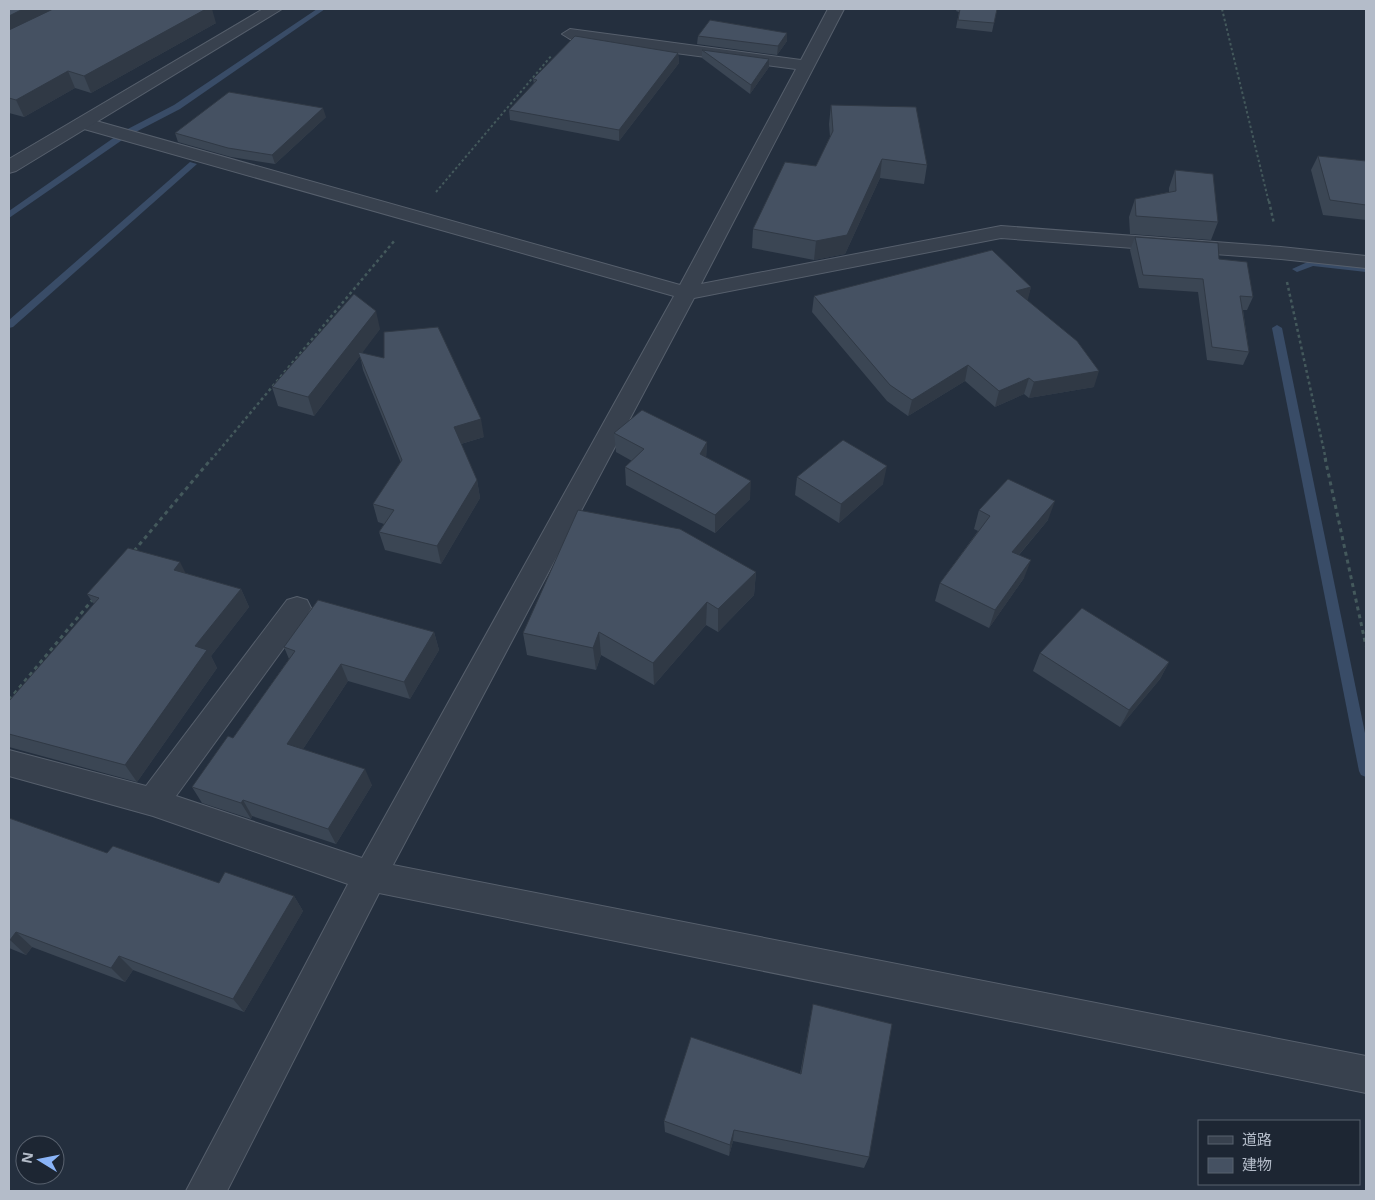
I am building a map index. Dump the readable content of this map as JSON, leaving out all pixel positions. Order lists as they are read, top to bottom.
{
  "legend": ["道路", "建物"],
  "north": "left"
}
